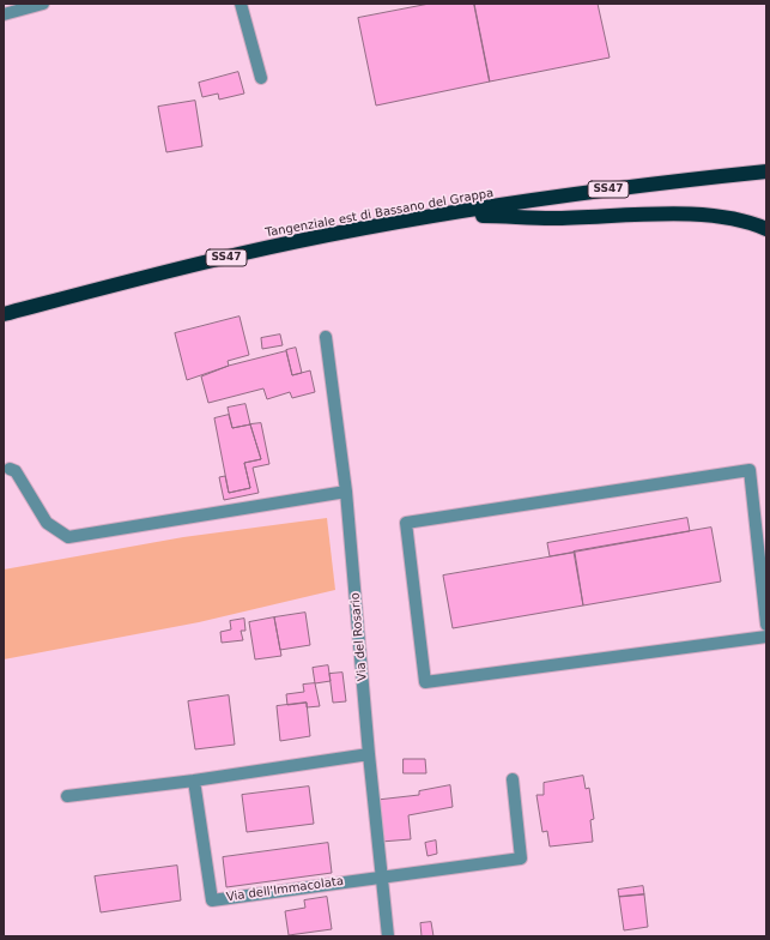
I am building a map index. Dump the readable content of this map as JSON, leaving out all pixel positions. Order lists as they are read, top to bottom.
{
  "streets": {
    "highway": ["SS47", "Tangenziale est di Bassano del Grappa"],
    "street": ["Via del Rosario", "Via dell'Immacolata"]
  },
  "crossings": [
    ["Via del Rosario", "Via dell'Immacolata"]
  ]
}
